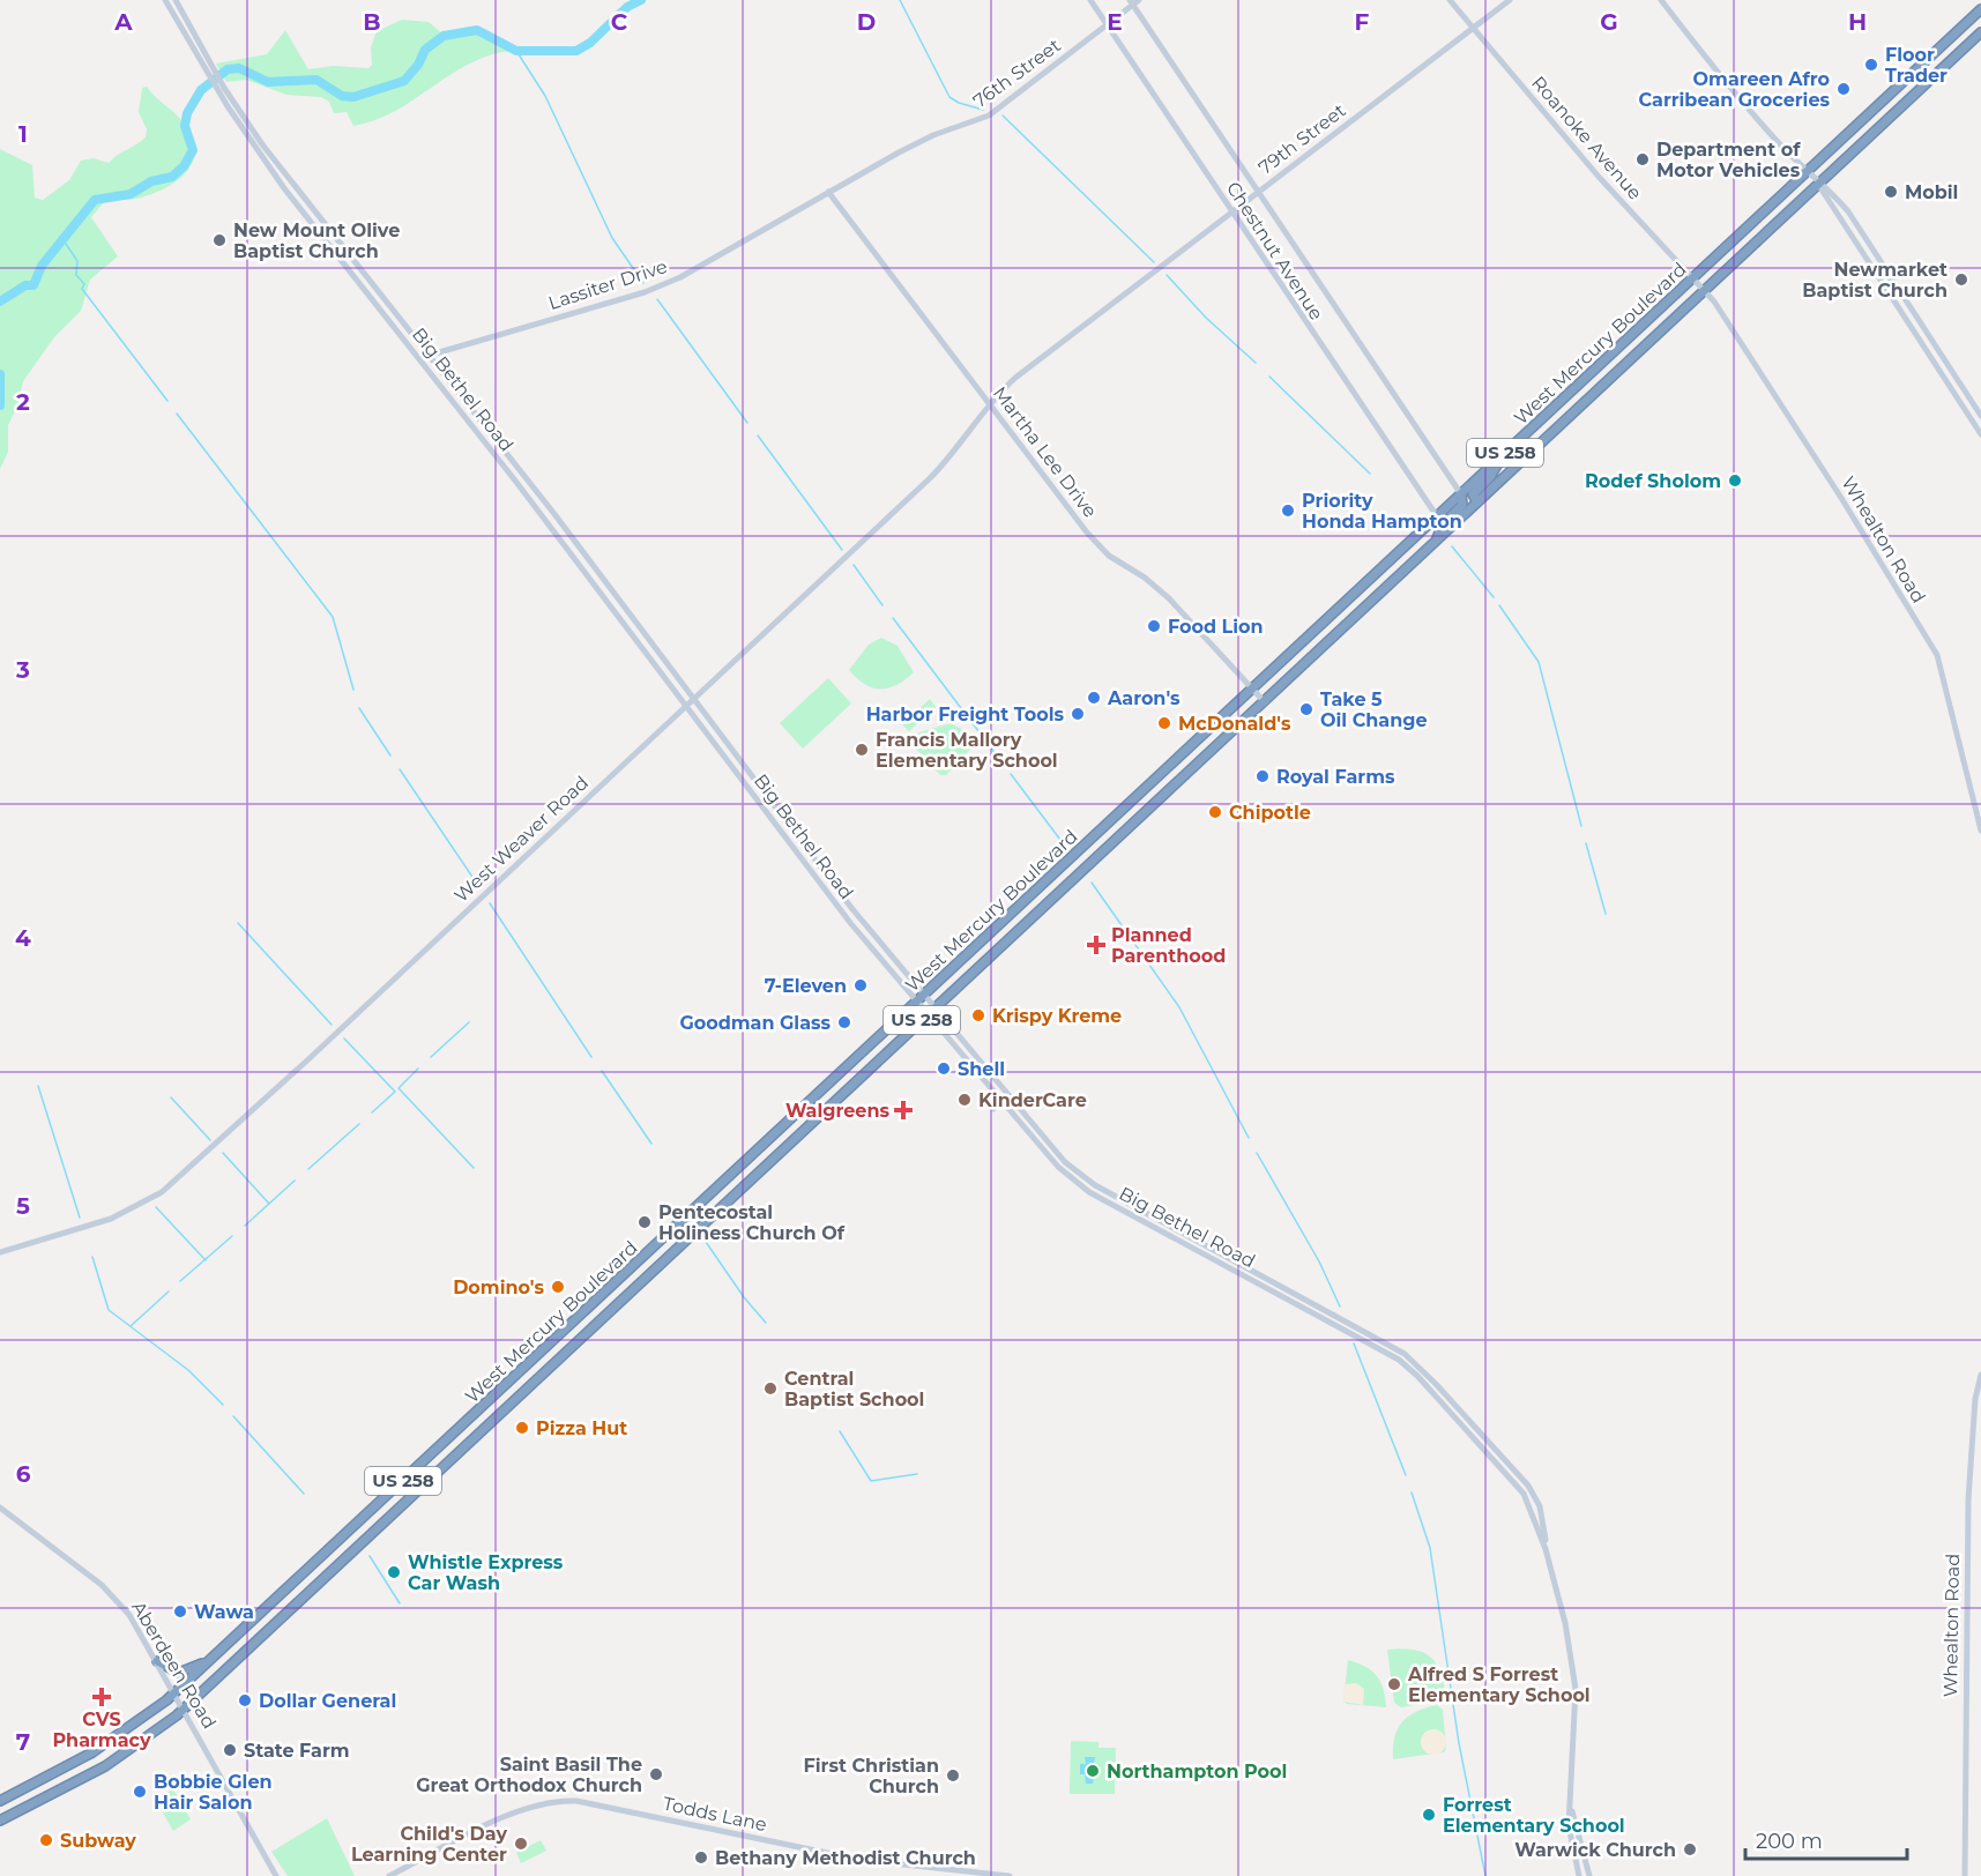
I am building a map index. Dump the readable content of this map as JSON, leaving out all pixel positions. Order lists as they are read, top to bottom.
{
  "streets": {
    "highway": ["West Mercury Boulevard", "US 258"],
    "street": [
      "76th Street",
      "Roanoke Avenue",
      "79th Street",
      "Chestnut Avenue",
      "Lassiter Drive",
      "Big Bethel Road",
      "Martha Lee Drive",
      "Whealton Road",
      "West Weaver Road",
      "Aberdeen Road",
      "Todds Lane"
    ]
  },
  "crossings": [
    ["76th Street", "Chestnut Avenue"],
    ["76th Street", "Lassiter Drive"],
    ["Roanoke Avenue", "79th Street"],
    ["Roanoke Avenue", "West Mercury Boulevard"],
    ["Roanoke Avenue", "Whealton Road"],
    ["79th Street", "Chestnut Avenue"],
    ["79th Street", "West Weaver Road"],
    ["Chestnut Avenue", "West Mercury Boulevard"],
    ["Lassiter Drive", "Big Bethel Road"],
    ["Lassiter Drive", "Martha Lee Drive"],
    ["West Mercury Boulevard", "Big Bethel Road"],
    ["West Mercury Boulevard", "Martha Lee Drive"],
    ["West Mercury Boulevard", "Whealton Road"],
    ["West Mercury Boulevard", "Aberdeen Road"],
    ["Big Bethel Road", "West Weaver Road"],
    ["Martha Lee Drive", "West Weaver Road"]
  ],
  "places": {
    "other": [
      "Floor Trader",
      "Omareen Afro Carribean Groceries",
      "Department of Motor Vehicles",
      "Mobil",
      "New Mount Olive Baptist Church",
      "Newmarket Baptist Church",
      "Rodef Sholom",
      "Priority Honda Hampton",
      "Food Lion",
      "Aaron's",
      "Take 5 Oil Change",
      "Harbor Freight Tools",
      "McDonald's",
      "Francis Mallory Elementary School",
      "Royal Farms",
      "Chipotle",
      "7-Eleven",
      "Krispy Kreme",
      "Goodman Glass",
      "Shell",
      "KinderCare",
      "Pentecostal Holiness Church Of",
      "Domino's",
      "Central Baptist School",
      "Pizza Hut",
      "Whistle Express Car Wash",
      "Wawa",
      "Alfred S Forrest Elementary School",
      "Dollar General",
      "State Farm",
      "Northampton Pool",
      "Saint Basil The Great Orthodox Church",
      "First Christian Church",
      "Bobbie Glen Hair Salon",
      "Forrest Elementary School",
      "Subway",
      "Child's Day Learning Center",
      "Warwick Church",
      "Bethany Methodist Church"
    ],
    "health": ["Planned Parenthood", "Walgreens", "CVS Pharmacy"]
  },
  "scale_bar": "200 m",
  "grid": {
    "columns": [
      "A",
      "B",
      "C",
      "D",
      "E",
      "F",
      "G",
      "H"
    ],
    "rows": [
      "1",
      "2",
      "3",
      "4",
      "5",
      "6",
      "7"
    ]
  }
}
